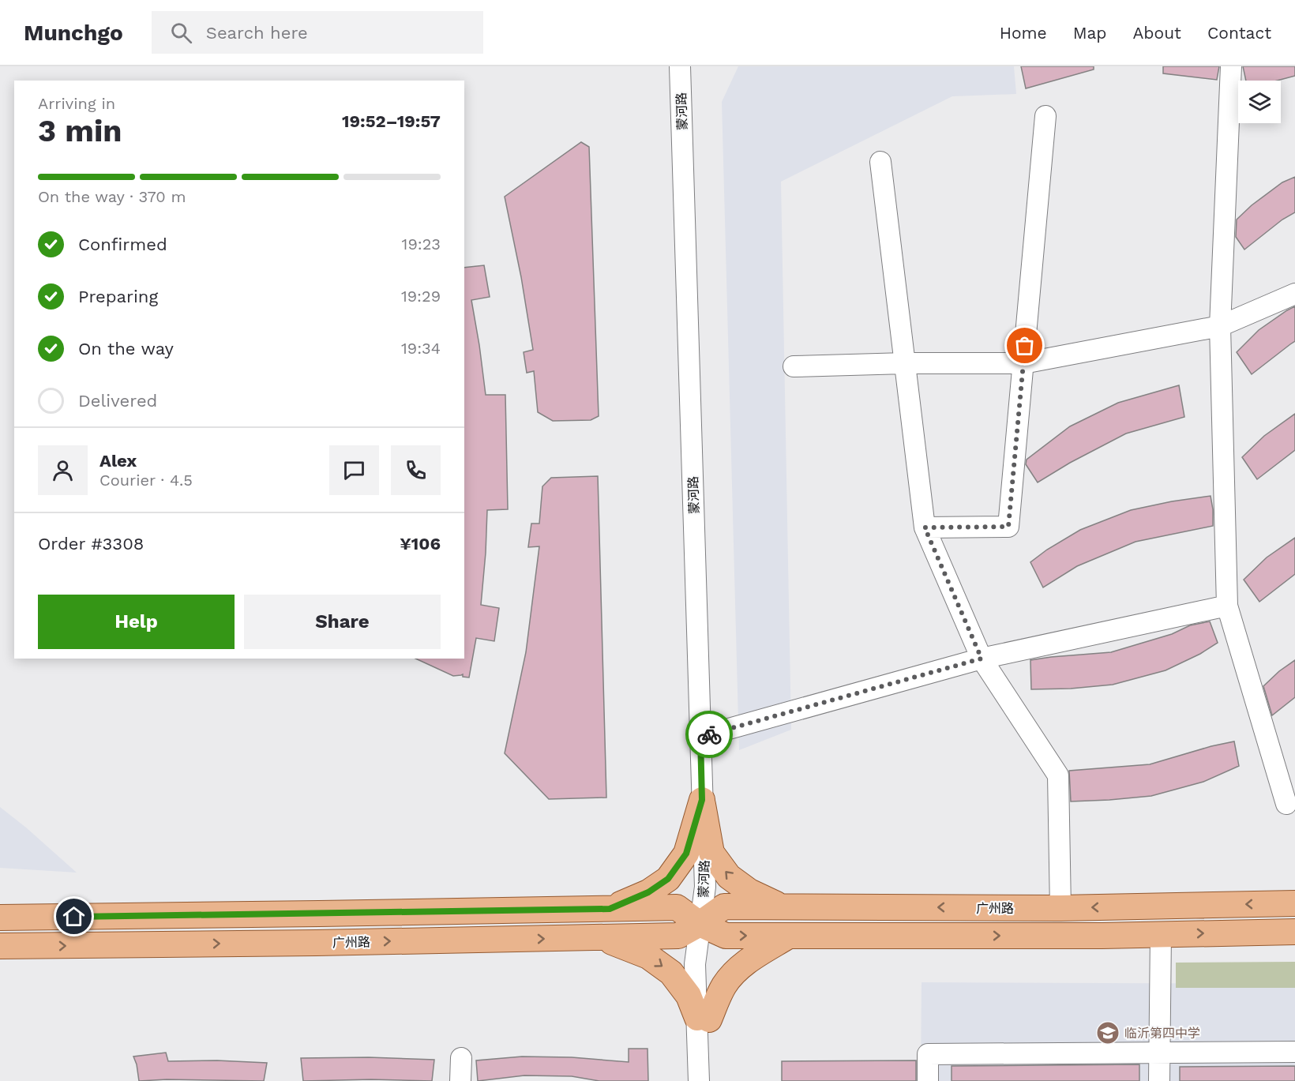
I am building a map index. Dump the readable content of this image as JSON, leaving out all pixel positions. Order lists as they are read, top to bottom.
{
  "streets": {
    "main road": ["广州路"],
    "street": ["蒙河路"]
  },
  "crossings": [
    ["蒙河路", "广州路"]
  ],
  "places": {
    "school or university": ["临沂第四中学"]
  },
  "page": {
    "header": "Munchgo",
    "search": "Search here",
    "nav": [
      "Home",
      "Map",
      "About",
      "Contact"
    ],
    "heading": ["3 min", "Arriving in", "19:52–19:57"],
    "panel": [
      "Alex",
      "Courier · 4.5",
      "Order #3308",
      "¥106"
    ],
    "bar": "On the way · 370 m",
    "list": [
      ["Confirmed", "19:23"],
      ["Preparing", "19:29"],
      ["On the way", "19:34"],
      "Delivered"
    ],
    "buttons": ["Help", "Share"]
  }
}
